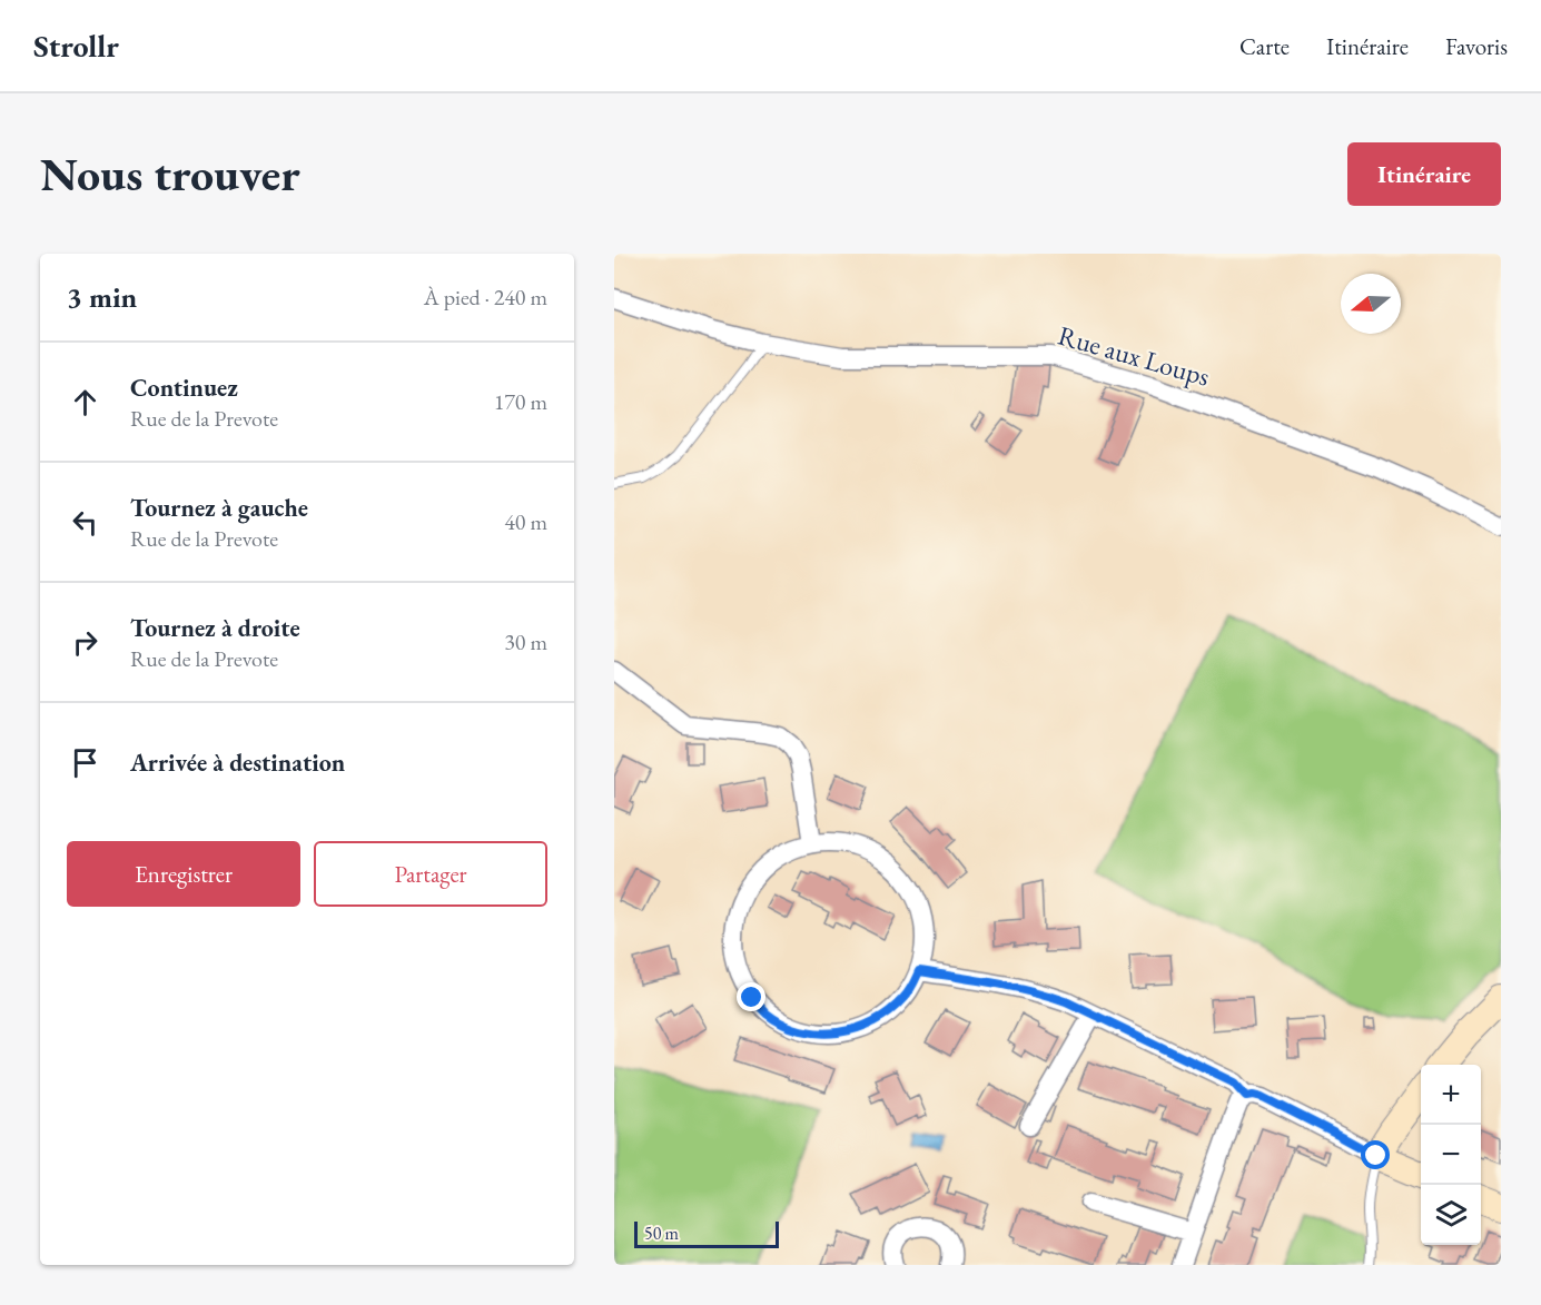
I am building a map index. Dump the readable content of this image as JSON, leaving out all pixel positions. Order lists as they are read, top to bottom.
{
  "streets": {
    "street": ["Rue aux Loups"]
  },
  "scale_bar": "50 m",
  "north": "left",
  "page": {
    "header": "Strollr",
    "nav": ["Carte", "Itinéraire", "Favoris"],
    "buttons": [
      "Itinéraire",
      ["Enregistrer", "Partager"]
    ],
    "title": "Nous trouver",
    "heading": ["3 min", "À pied · 240 m"],
    "list": [
      ["Continuez", "Rue de la Prevote", "170 m"],
      ["Tournez à gauche", "Rue de la Prevote", "40 m"],
      ["Tournez à droite", "Rue de la Prevote", "30 m"],
      "Arrivée à destination"
    ],
    "map_buttons": ["+", "−"],
    "scale": "50 m"
  }
}
